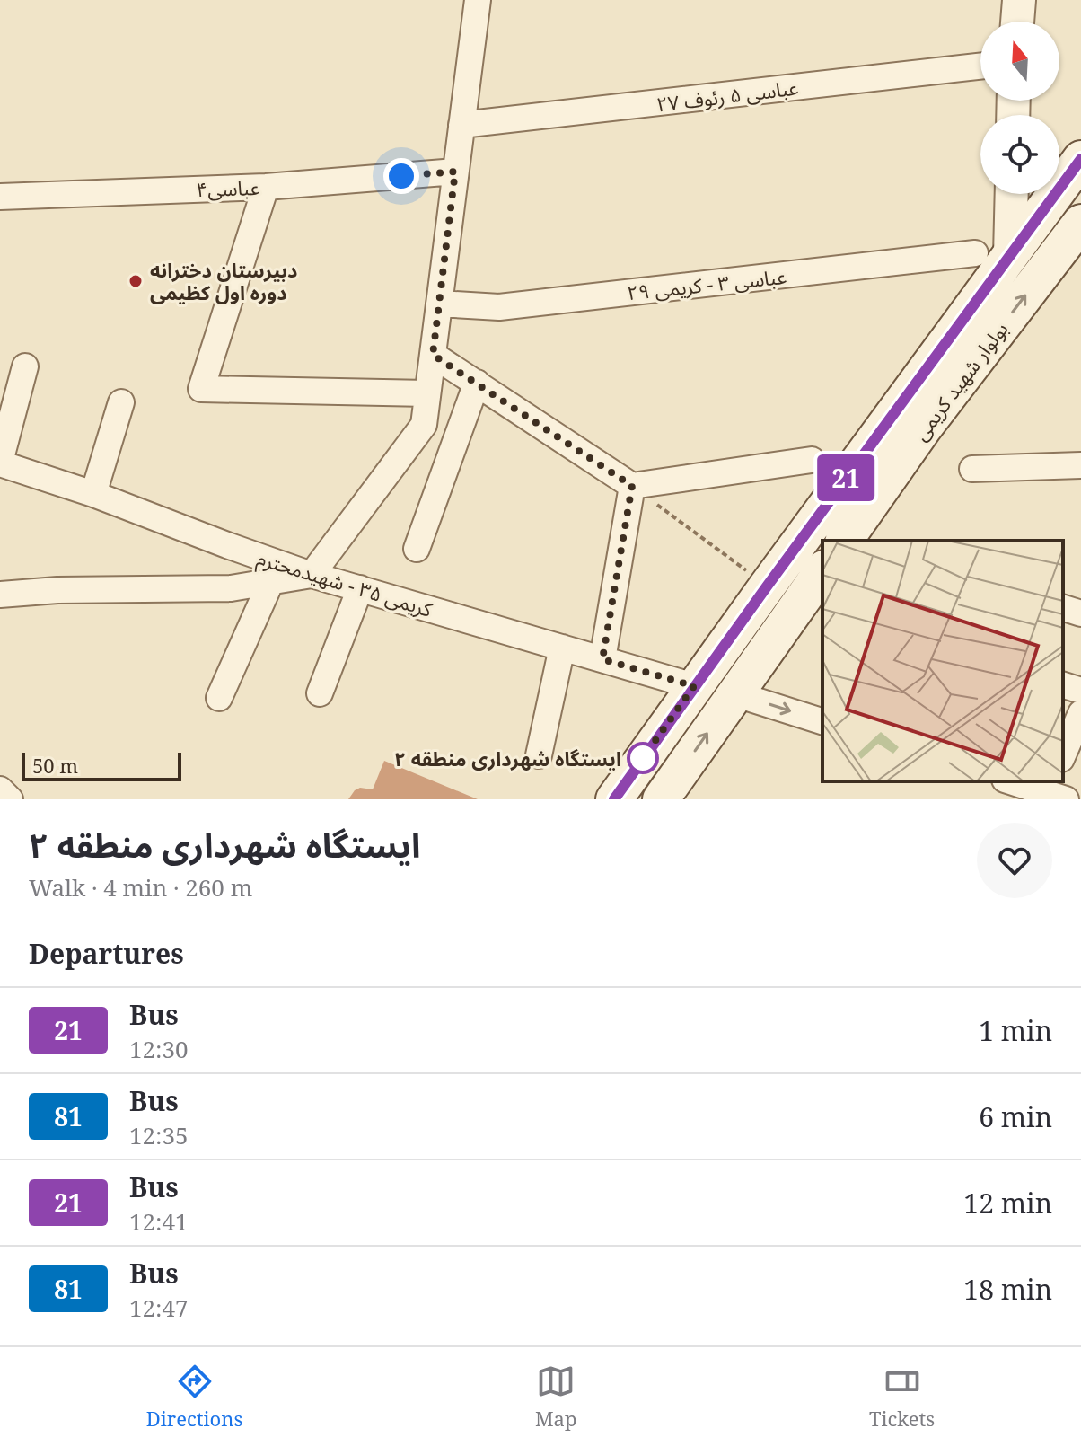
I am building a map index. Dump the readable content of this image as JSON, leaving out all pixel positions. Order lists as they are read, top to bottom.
{
  "streets": {
    "main road": ["بولوار شهید کریمی"],
    "street": [
      "عباسی ۵ رئوف ۲۷",
      "عباسی۴",
      "عباسی ۳ - کریمی ۲۹",
      "کریمی ۳۵ - شهیدمحترم"
    ]
  },
  "crossings": [
    ["بولوار شهید کریمی", "کریمی ۳۵ - شهیدمحترم"]
  ],
  "places": ["دبیرستان دخترانه دوره اول کظیمی", "ایستگاه شهرداری منطقه ۲"],
  "lines": ["bus line 21"],
  "scale_bar": "50 m",
  "north": "top",
  "page": {
    "on_map": "21",
    "scale": "50 m",
    "heading": [
      ["ایستگاه شهرداری منطقه ۲", "Walk · 4 min · 260 m"],
      "Departures"
    ],
    "list": [
      {
        "mark": "21",
        "name": "Bus",
        "note": "12:30",
        "value": "1 min"
      },
      {
        "mark": "81",
        "name": "Bus",
        "note": "12:35",
        "value": "6 min"
      },
      {
        "mark": "21",
        "name": "Bus",
        "note": "12:41",
        "value": "12 min"
      },
      {
        "mark": "81",
        "name": "Bus",
        "note": "12:47",
        "value": "18 min"
      }
    ],
    "tabs": ["Directions", "Map", "Tickets"]
  }
}
